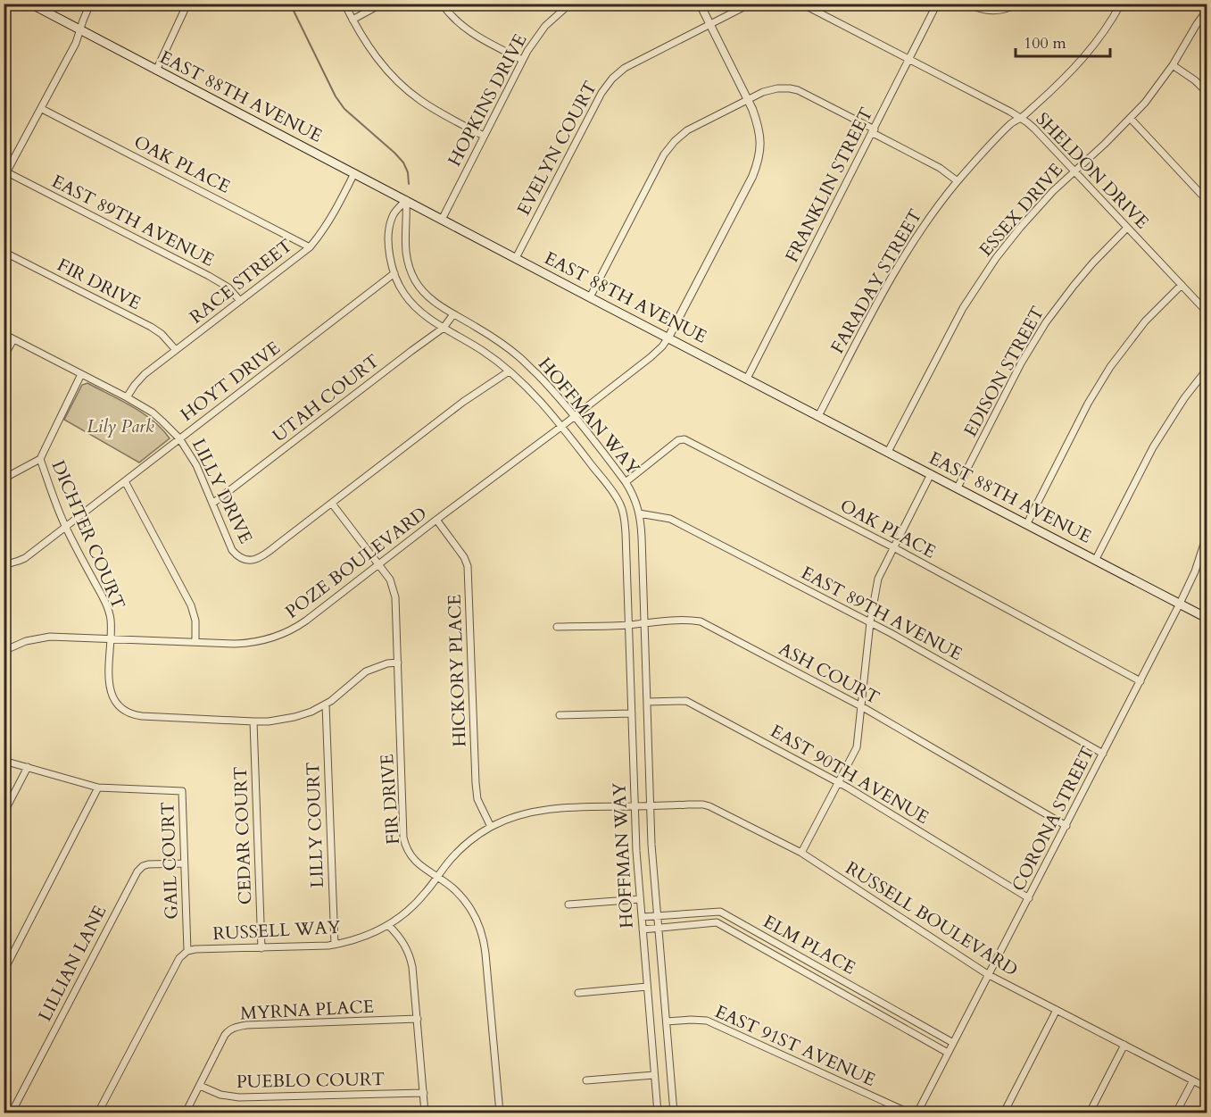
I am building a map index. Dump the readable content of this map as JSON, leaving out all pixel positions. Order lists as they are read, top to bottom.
{
  "streets": {
    "main road": ["EAST 88TH AVENUE"],
    "street": [
      "HOPKINS DRIVE",
      "EVELYN COURT",
      "OAK PLACE",
      "SHELDON DRIVE",
      "FRANKLIN STREET",
      "ESSEX DRIVE",
      "EAST 89TH AVENUE",
      "RACE STREET",
      "FARADAY STREET",
      "FIR DRIVE",
      "EDISON STREET",
      "HOYT DRIVE",
      "UTAH COURT",
      "HOFFMAN WAY",
      "LILLY DRIVE",
      "DICHTER COURT",
      "POZE BOULEVARD",
      "HICKORY PLACE",
      "ASH COURT",
      "EAST 90TH AVENUE",
      "CORONA STREET",
      "LILLY COURT",
      "CEDAR COURT",
      "GAIL COURT",
      "RUSSELL BOULEVARD",
      "RUSSELL WAY",
      "ELM PLACE",
      "LILLIAN LANE",
      "MYRNA PLACE",
      "EAST 91ST AVENUE",
      "PUEBLO COURT"
    ]
  },
  "crossings": [
    ["EAST 88TH AVENUE", "HOPKINS DRIVE"],
    ["EAST 88TH AVENUE", "EVELYN COURT"],
    ["EAST 88TH AVENUE", "FRANKLIN STREET"],
    ["EAST 88TH AVENUE", "ESSEX DRIVE"],
    ["EAST 88TH AVENUE", "RACE STREET"],
    ["EAST 88TH AVENUE", "FARADAY STREET"],
    ["EAST 88TH AVENUE", "EDISON STREET"],
    ["EAST 88TH AVENUE", "HOFFMAN WAY"],
    ["EAST 88TH AVENUE", "POZE BOULEVARD"],
    ["EAST 88TH AVENUE", "CORONA STREET"],
    ["OAK PLACE", "RACE STREET"],
    ["OAK PLACE", "HOFFMAN WAY"],
    ["OAK PLACE", "CORONA STREET"],
    ["SHELDON DRIVE", "FRANKLIN STREET"],
    ["SHELDON DRIVE", "ESSEX DRIVE"],
    ["SHELDON DRIVE", "FARADAY STREET"],
    ["SHELDON DRIVE", "EDISON STREET"],
    ["EAST 89TH AVENUE", "RACE STREET"],
    ["EAST 89TH AVENUE", "HOFFMAN WAY"],
    ["EAST 89TH AVENUE", "CORONA STREET"],
    ["RACE STREET", "FIR DRIVE"],
    ["RACE STREET", "LILLY DRIVE"],
    ["FIR DRIVE", "LILLY DRIVE"],
    ["FIR DRIVE", "DICHTER COURT"],
    ["FIR DRIVE", "POZE BOULEVARD"],
    ["FIR DRIVE", "RUSSELL WAY"],
    ["HOYT DRIVE", "HOFFMAN WAY"],
    ["HOYT DRIVE", "LILLY DRIVE"],
    ["HOYT DRIVE", "DICHTER COURT"],
    ["UTAH COURT", "HOFFMAN WAY"],
    ["UTAH COURT", "LILLY DRIVE"],
    ["HOFFMAN WAY", "LILLY DRIVE"],
    ["HOFFMAN WAY", "POZE BOULEVARD"],
    ["HOFFMAN WAY", "ASH COURT"],
    ["HOFFMAN WAY", "EAST 90TH AVENUE"],
    ["HOFFMAN WAY", "RUSSELL BOULEVARD"],
    ["HOFFMAN WAY", "RUSSELL WAY"],
    ["HOFFMAN WAY", "ELM PLACE"],
    ["HOFFMAN WAY", "EAST 91ST AVENUE"],
    ["DICHTER COURT", "POZE BOULEVARD"],
    ["DICHTER COURT", "LILLY COURT"],
    ["DICHTER COURT", "CEDAR COURT"],
    ["POZE BOULEVARD", "HICKORY PLACE"],
    ["HICKORY PLACE", "RUSSELL WAY"],
    ["ASH COURT", "CORONA STREET"],
    ["EAST 90TH AVENUE", "CORONA STREET"],
    ["CORONA STREET", "RUSSELL BOULEVARD"],
    ["CORONA STREET", "ELM PLACE"],
    ["LILLY COURT", "RUSSELL WAY"],
    ["CEDAR COURT", "RUSSELL WAY"],
    ["GAIL COURT", "RUSSELL WAY"],
    ["GAIL COURT", "LILLIAN LANE"],
    ["RUSSELL BOULEVARD", "RUSSELL WAY"],
    ["MYRNA PLACE", "PUEBLO COURT"]
  ],
  "parks": ["Lily Park"],
  "scale_bar": "100 m"
}
